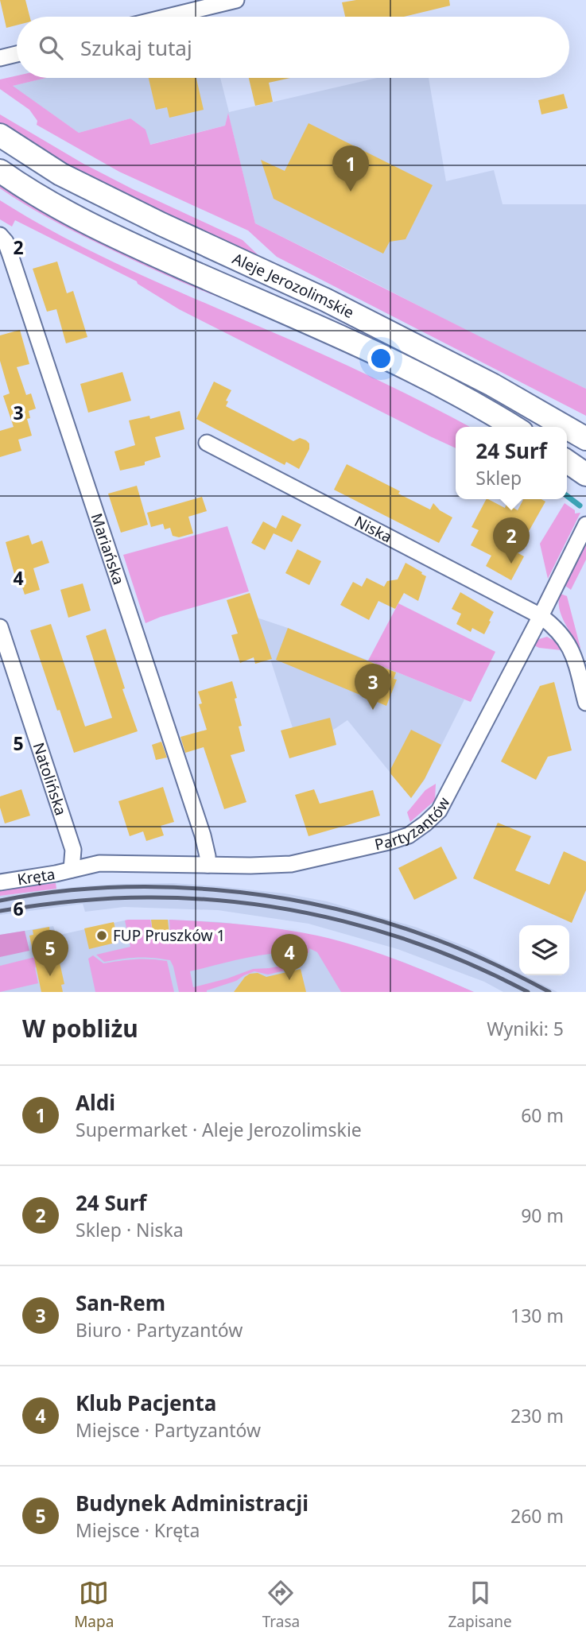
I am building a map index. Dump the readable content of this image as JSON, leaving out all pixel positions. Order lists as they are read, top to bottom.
{
  "streets": {
    "main road": ["Aleje Jerozolimskie"],
    "street": [
      "Niska",
      "Mariańska",
      "Natolińska",
      "Partyzantów",
      "Kręta"
    ]
  },
  "crossings": [
    ["Niska", "Partyzantów"],
    ["Mariańska", "Partyzantów"],
    ["Natolińska", "Partyzantów"],
    ["Natolińska", "Kręta"],
    ["Partyzantów", "Kręta"]
  ],
  "places": ["FUP Pruszków 1"],
  "page": {
    "search": "Szukaj tutaj",
    "pins": [
      "1",
      "2",
      "3",
      "5",
      "4"
    ],
    "popup": ["24 Surf", "Sklep"],
    "heading": ["W pobliżu", "Wyniki: 5"],
    "list": [
      {
        "mark": "1",
        "name": "Aldi",
        "note": "Supermarket · Aleje Jerozolimskie",
        "value": "60 m"
      },
      {
        "mark": "2",
        "name": "24 Surf",
        "note": "Sklep · Niska",
        "value": "90 m"
      },
      {
        "mark": "3",
        "name": "San-Rem",
        "note": "Biuro · Partyzantów",
        "value": "130 m"
      },
      {
        "mark": "4",
        "name": "Klub Pacjenta",
        "note": "Miejsce · Partyzantów",
        "value": "230 m"
      },
      {
        "mark": "5",
        "name": "Budynek Administracji",
        "note": "Miejsce · Kręta",
        "value": "260 m"
      }
    ],
    "nav": ["Mapa", "Trasa", "Zapisane"]
  },
  "grid": {
    "rows": [
      "2",
      "3",
      "4",
      "5",
      "6"
    ]
  }
}
